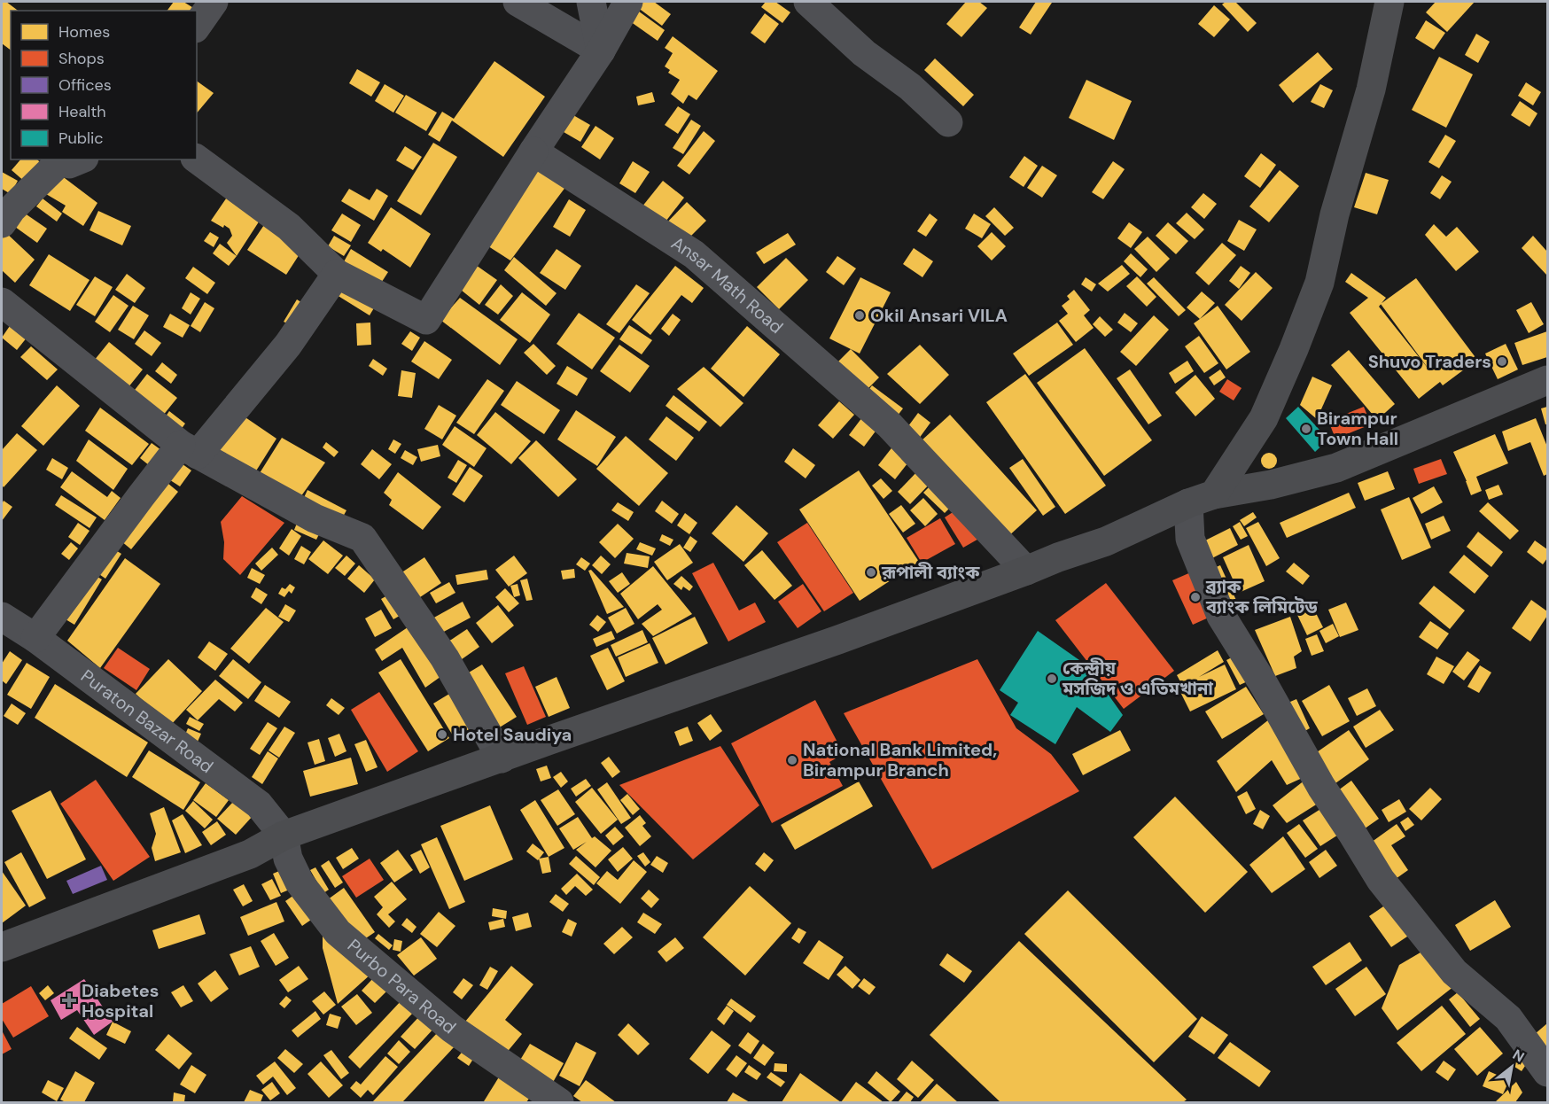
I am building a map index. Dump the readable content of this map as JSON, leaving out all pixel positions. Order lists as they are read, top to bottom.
{
  "streets": {
    "street": ["Ansar Math Road", "Puraton Bazar Road", "Purbo Para Road"]
  },
  "crossings": [
    ["Puraton Bazar Road", "Purbo Para Road"]
  ],
  "places": {
    "other": [
      "Okil Ansari VILA",
      "Shuvo Traders",
      "Birampur Town Hall",
      "রূপালী ব্যাংক",
      "ব্র্যাক ব্যাংক লিমিটেড",
      "কেন্দ্রীয় মসজিদ ও এতিমখানা",
      "Hotel Saudiya",
      "National Bank Limited, Birampur Branch"
    ],
    "health": ["Diabetes Hospital"]
  },
  "legend": [
    "Homes",
    "Shops",
    "Offices",
    "Health",
    "Public"
  ],
  "north": "top right"
}
